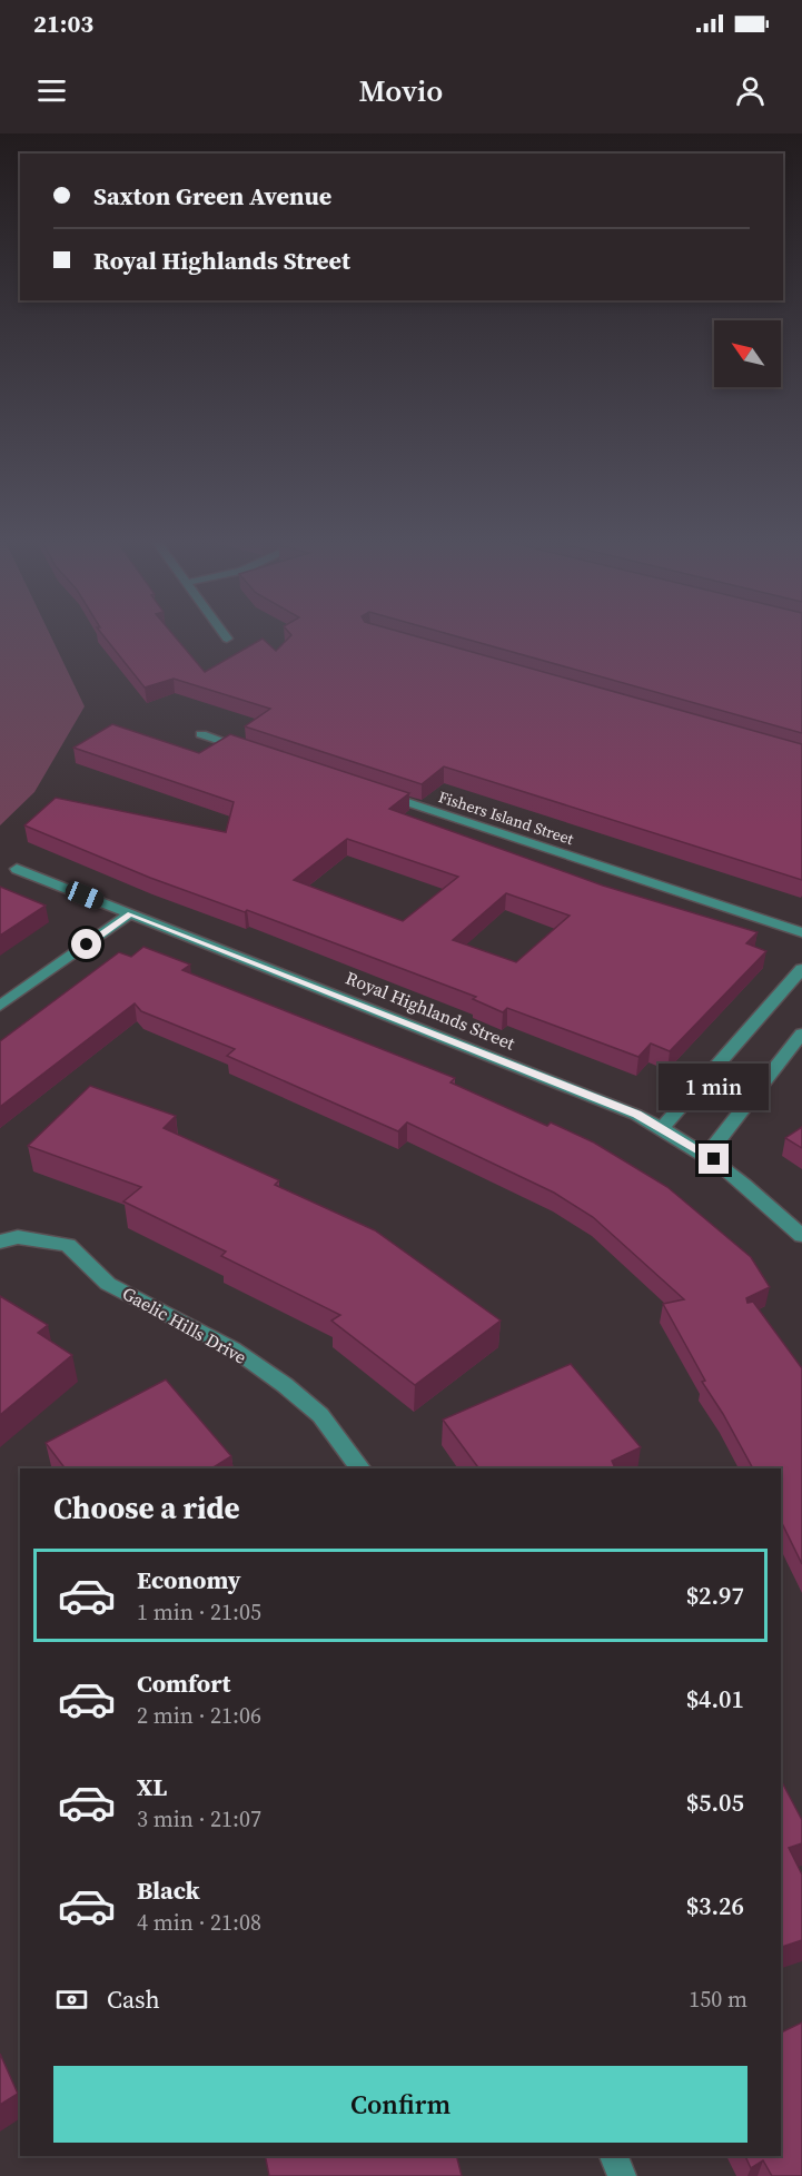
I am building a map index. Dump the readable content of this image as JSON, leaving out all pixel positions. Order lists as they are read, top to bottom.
{
  "streets": {
    "street": ["Fishers Island Street", "Royal Highlands Street", "Gaelic Hills Drive"]
  },
  "north": "top left",
  "page": {
    "status": "21:03",
    "header": "Movio",
    "banner": ["Saxton Green Avenue", "Royal Highlands Street"],
    "bubble": "1 min",
    "heading": "Choose a ride",
    "list": [
      {
        "name": "Economy",
        "note": "1 min · 21:05",
        "value": "$2.97"
      },
      {
        "name": "Comfort",
        "note": "2 min · 21:06",
        "value": "$4.01"
      },
      {
        "name": "XL",
        "note": "3 min · 21:07",
        "value": "$5.05"
      },
      {
        "name": "Black",
        "note": "4 min · 21:08",
        "value": "$3.26"
      }
    ],
    "pay": ["Cash", "150 m"],
    "buttons": "Confirm"
  }
}
